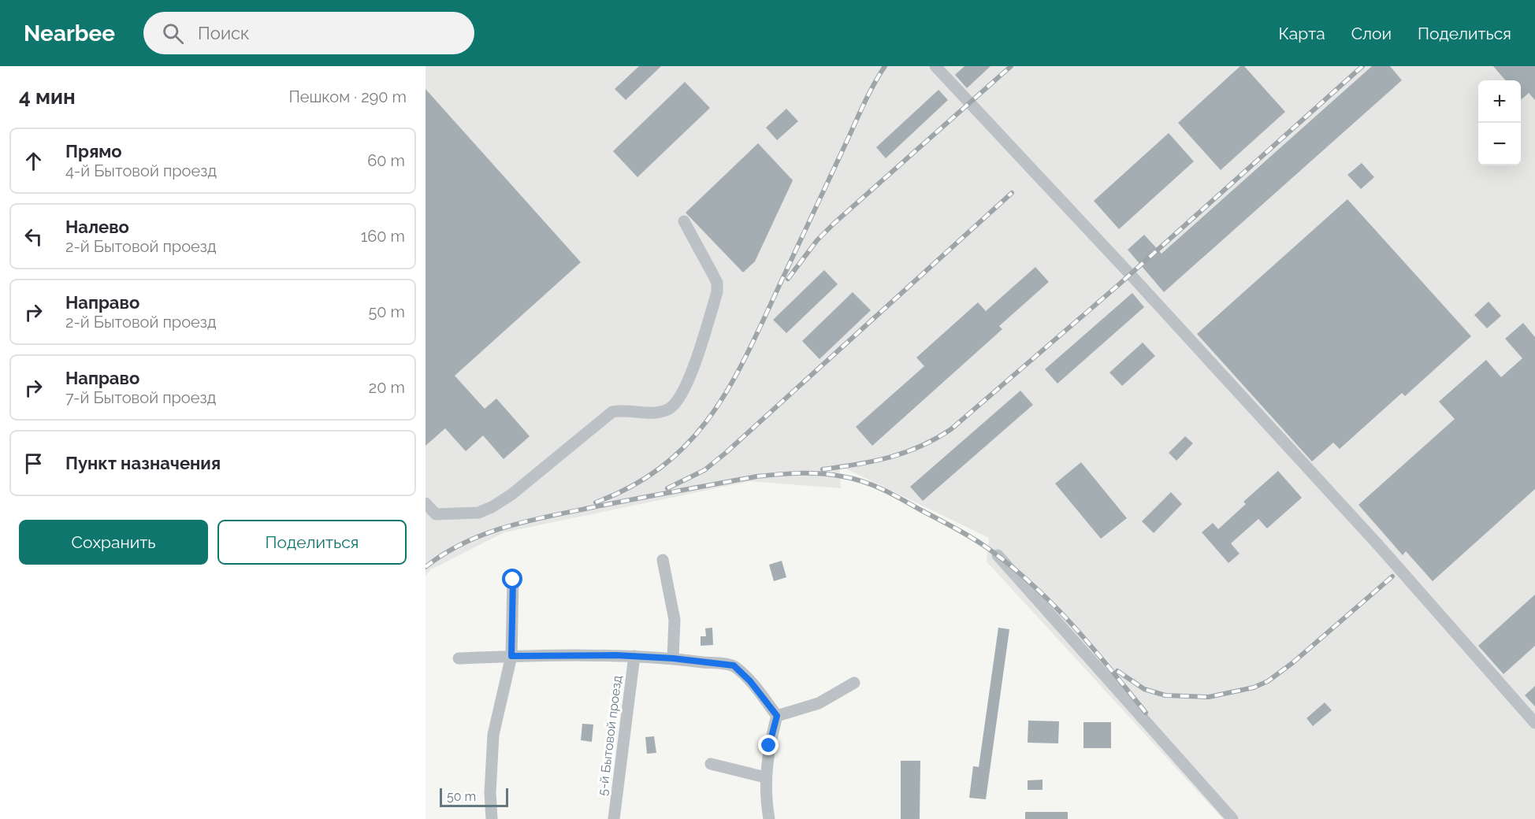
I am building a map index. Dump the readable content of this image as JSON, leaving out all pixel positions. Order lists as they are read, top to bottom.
{
  "streets": {
    "street": ["5-й Бытовой проезд"]
  },
  "scale_bar": "50 m",
  "page": {
    "header": "Nearbee",
    "search": "Поиск",
    "nav": ["Карта", "Слои", "Поделиться"],
    "heading": ["4 мин", "Пешком · 290 m"],
    "map_buttons": ["+", "−"],
    "list": [
      ["Прямо", "4-й Бытовой проезд", "60 m"],
      ["Налево", "2-й Бытовой проезд", "160 m"],
      ["Направо", "2-й Бытовой проезд", "50 m"],
      ["Направо", "7-й Бытовой проезд", "20 m"],
      "Пункт назначения"
    ],
    "buttons": ["Сохранить", "Поделиться"],
    "scale": "50 m"
  }
}
